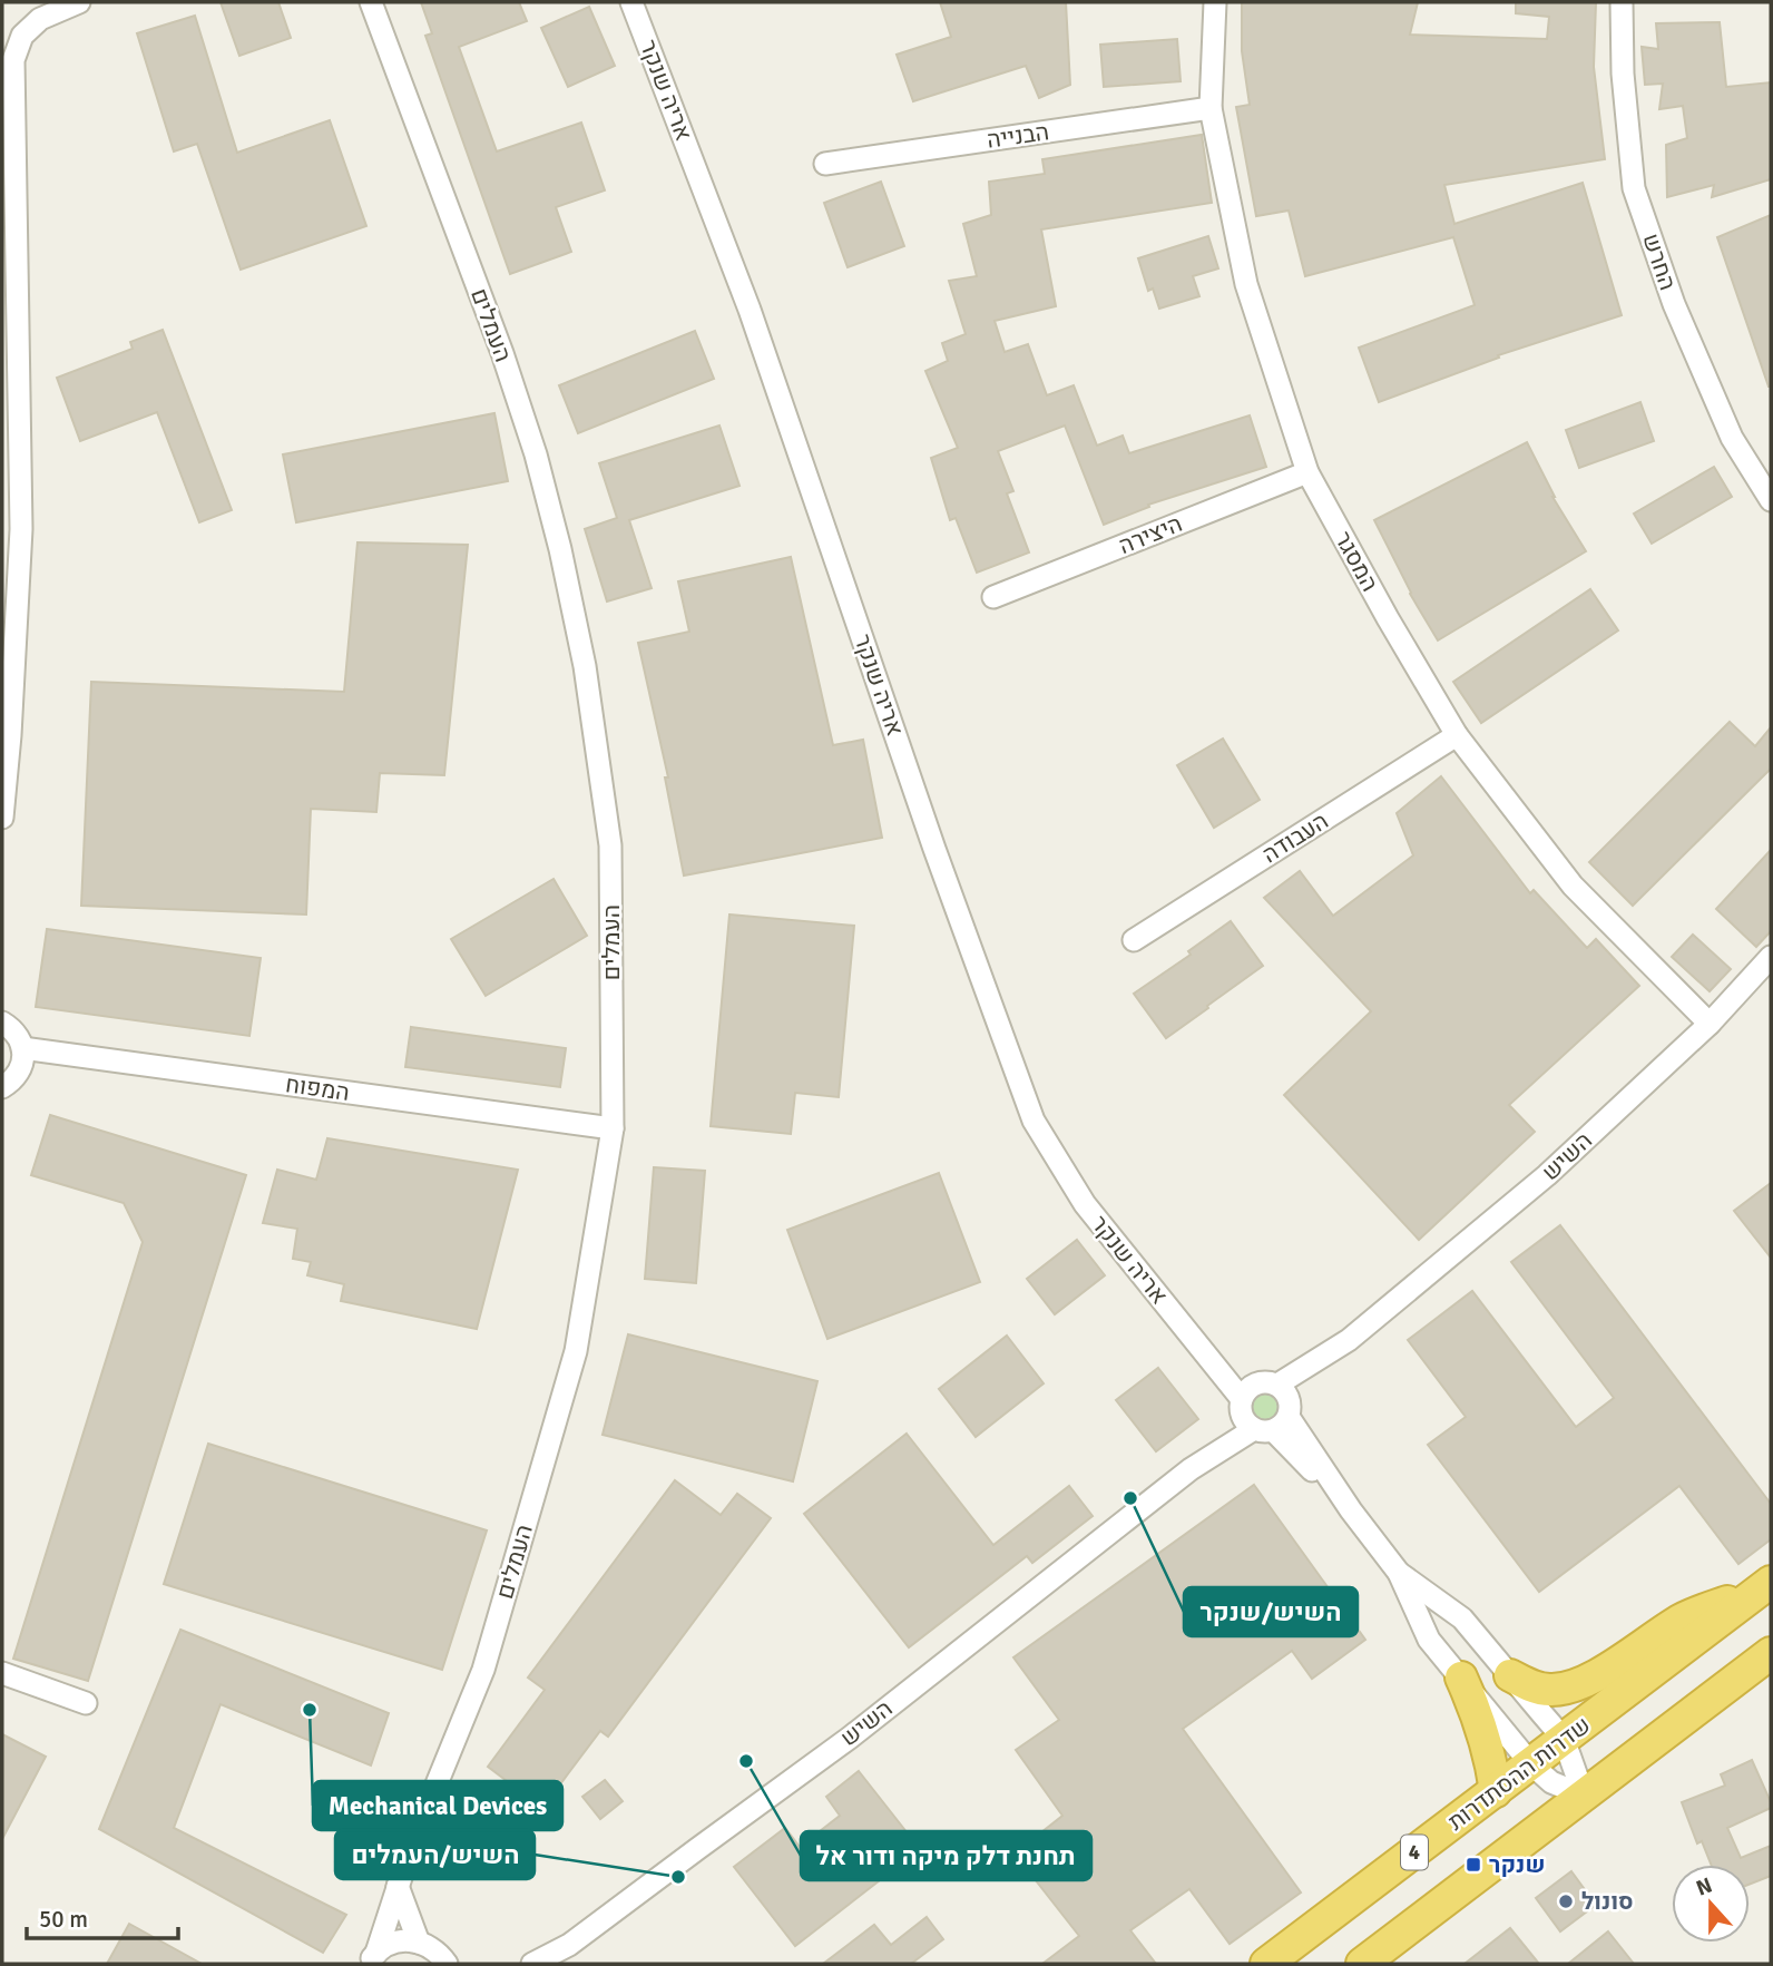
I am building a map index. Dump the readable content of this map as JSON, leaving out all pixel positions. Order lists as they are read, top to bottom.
{
  "streets": {
    "highway": ["שדרות ההסתדרות", "4"],
    "street": [
      "אריה שנקר",
      "הבנייה",
      "החרש",
      "העמלים",
      "היצירה",
      "המסגר",
      "העבודה",
      "המפוח",
      "השיש"
    ]
  },
  "crossings": [
    ["אריה שנקר", "השיש"],
    ["אריה שנקר", "שדרות ההסתדרות"],
    ["הבנייה", "המסגר"],
    ["העמלים", "המפוח"],
    ["היצירה", "המסגר"],
    ["המסגר", "העבודה"],
    ["המסגר", "השיש"]
  ],
  "places": {
    "other": [
      "השיש/שנקר",
      "Mechanical Devices",
      "תחנת דלק מיקה ודור אל",
      "השיש/העמלים",
      "סונול"
    ],
    "transit": ["שנקר"]
  },
  "scale_bar": "50 m",
  "north": "top"
}
